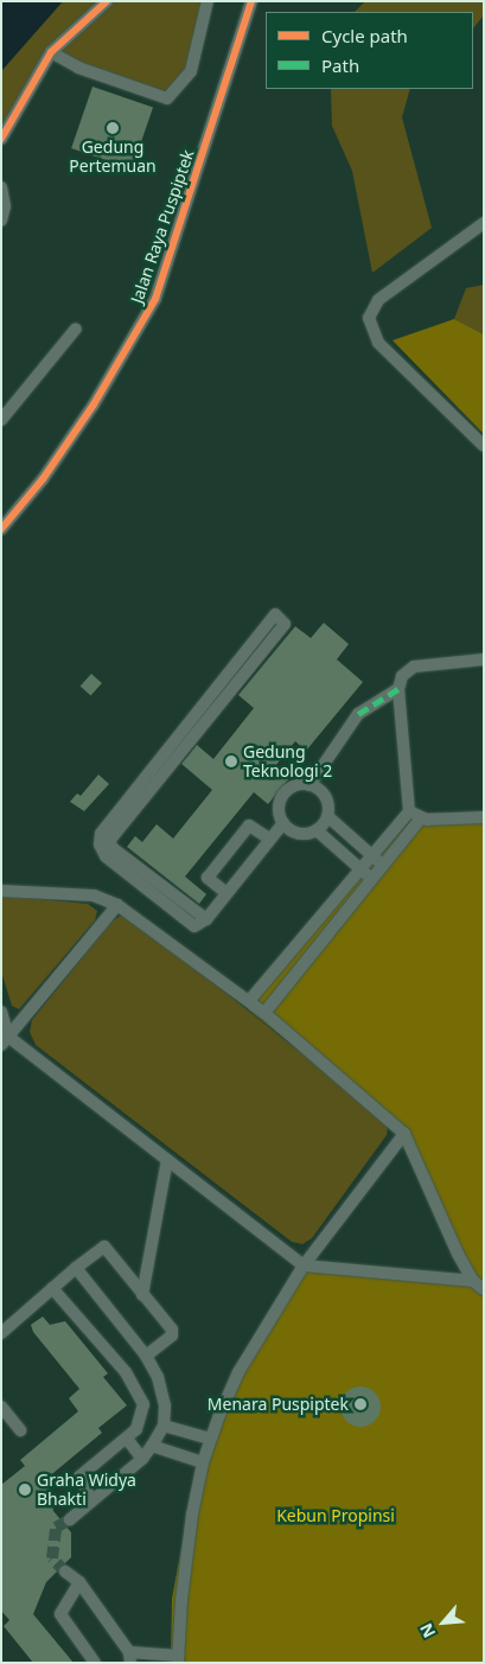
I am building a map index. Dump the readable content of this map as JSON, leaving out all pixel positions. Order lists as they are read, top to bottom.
{
  "streets": {
    "street": ["Jalan Raya Puspiptek"]
  },
  "parks": ["Kebun Propinsi"],
  "places": [
    "Gedung Pertemuan",
    "Gedung Teknologi 2",
    "Menara Puspiptek",
    "Graha Widya Bhakti"
  ],
  "legend": ["Cycle path", "Path"],
  "north": "bottom left"
}
